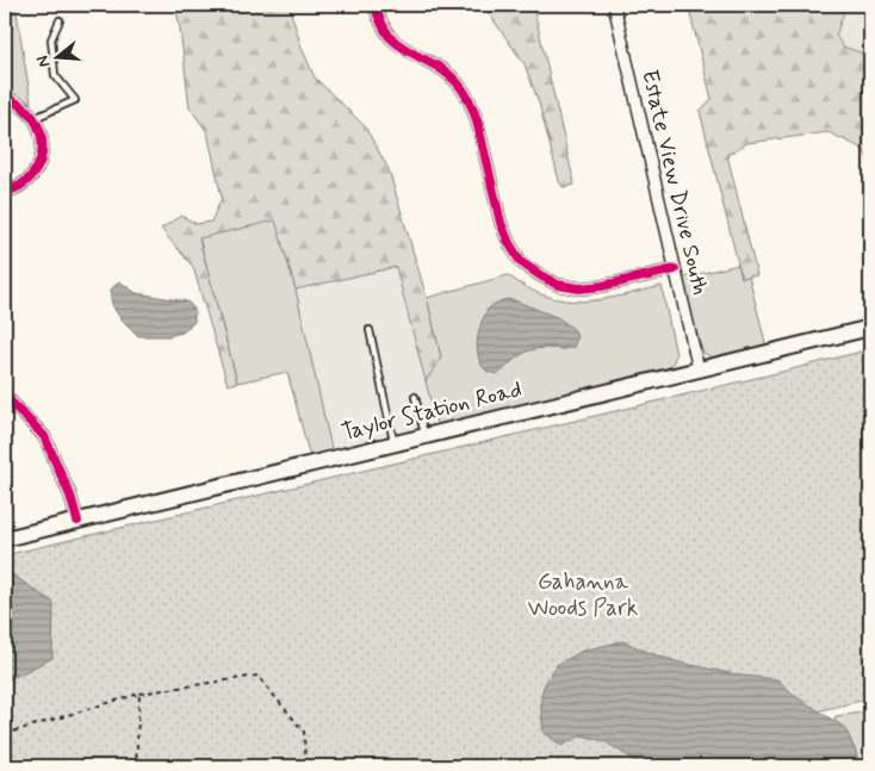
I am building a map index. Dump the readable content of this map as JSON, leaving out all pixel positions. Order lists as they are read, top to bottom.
{
  "streets": {
    "main road": ["Taylor Station Road"],
    "street": ["Estate View Drive South"]
  },
  "crossings": [
    ["Estate View Drive South", "Taylor Station Road"]
  ],
  "parks": ["Gahanna Woods Park"],
  "north": "left"
}
